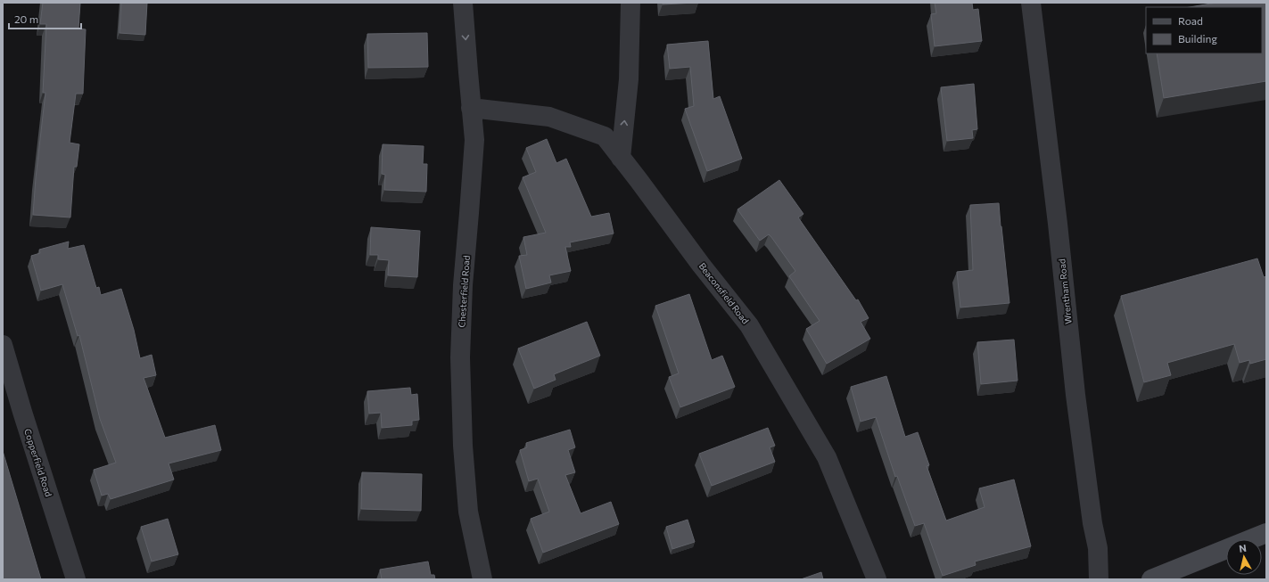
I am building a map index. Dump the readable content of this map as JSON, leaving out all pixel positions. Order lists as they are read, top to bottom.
{
  "streets": {
    "street": [
      "Chesterfield Road",
      "Wrentham Road",
      "Beaconsfield Road",
      "Copperfield Road"
    ]
  },
  "crossings": [
    ["Chesterfield Road", "Beaconsfield Road"]
  ],
  "legend": ["Road", "Building"],
  "scale_bar": "20 m",
  "north": "top"
}
